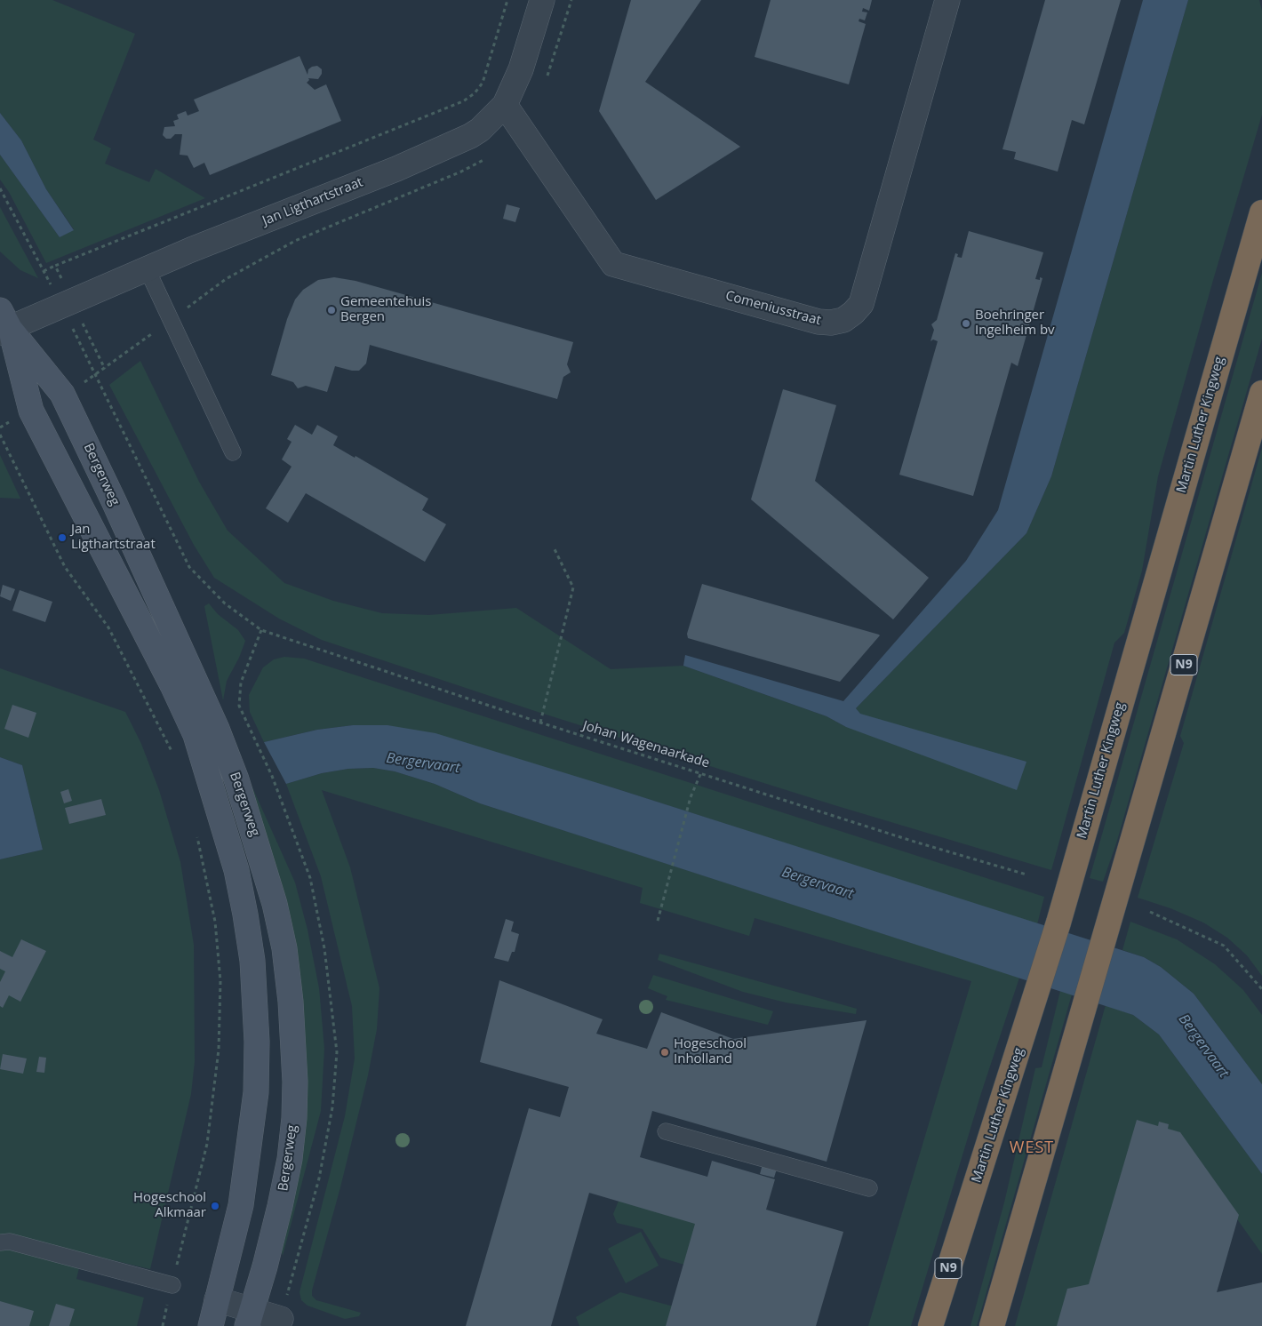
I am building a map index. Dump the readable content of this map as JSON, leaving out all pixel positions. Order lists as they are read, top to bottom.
{
  "streets": {
    "highway": ["Martin Luther Kingweg", "N9"],
    "main road": ["Bergerweg"],
    "street": ["Jan Ligthartstraat", "Comeniusstraat"],
    "path": ["Johan Wagenaarkade"]
  },
  "crossings": [
    ["Jan Ligthartstraat", "Comeniusstraat"],
    ["Jan Ligthartstraat", "Bergerweg"]
  ],
  "districts": ["WEST"],
  "water": ["Bergervaart"],
  "places": [
    "Gemeentehuis Bergen",
    "Boehringer Ingelheim bv",
    "Jan Ligthartstraat",
    "Hogeschool Inholland",
    "Hogeschool Alkmaar"
  ]
}
